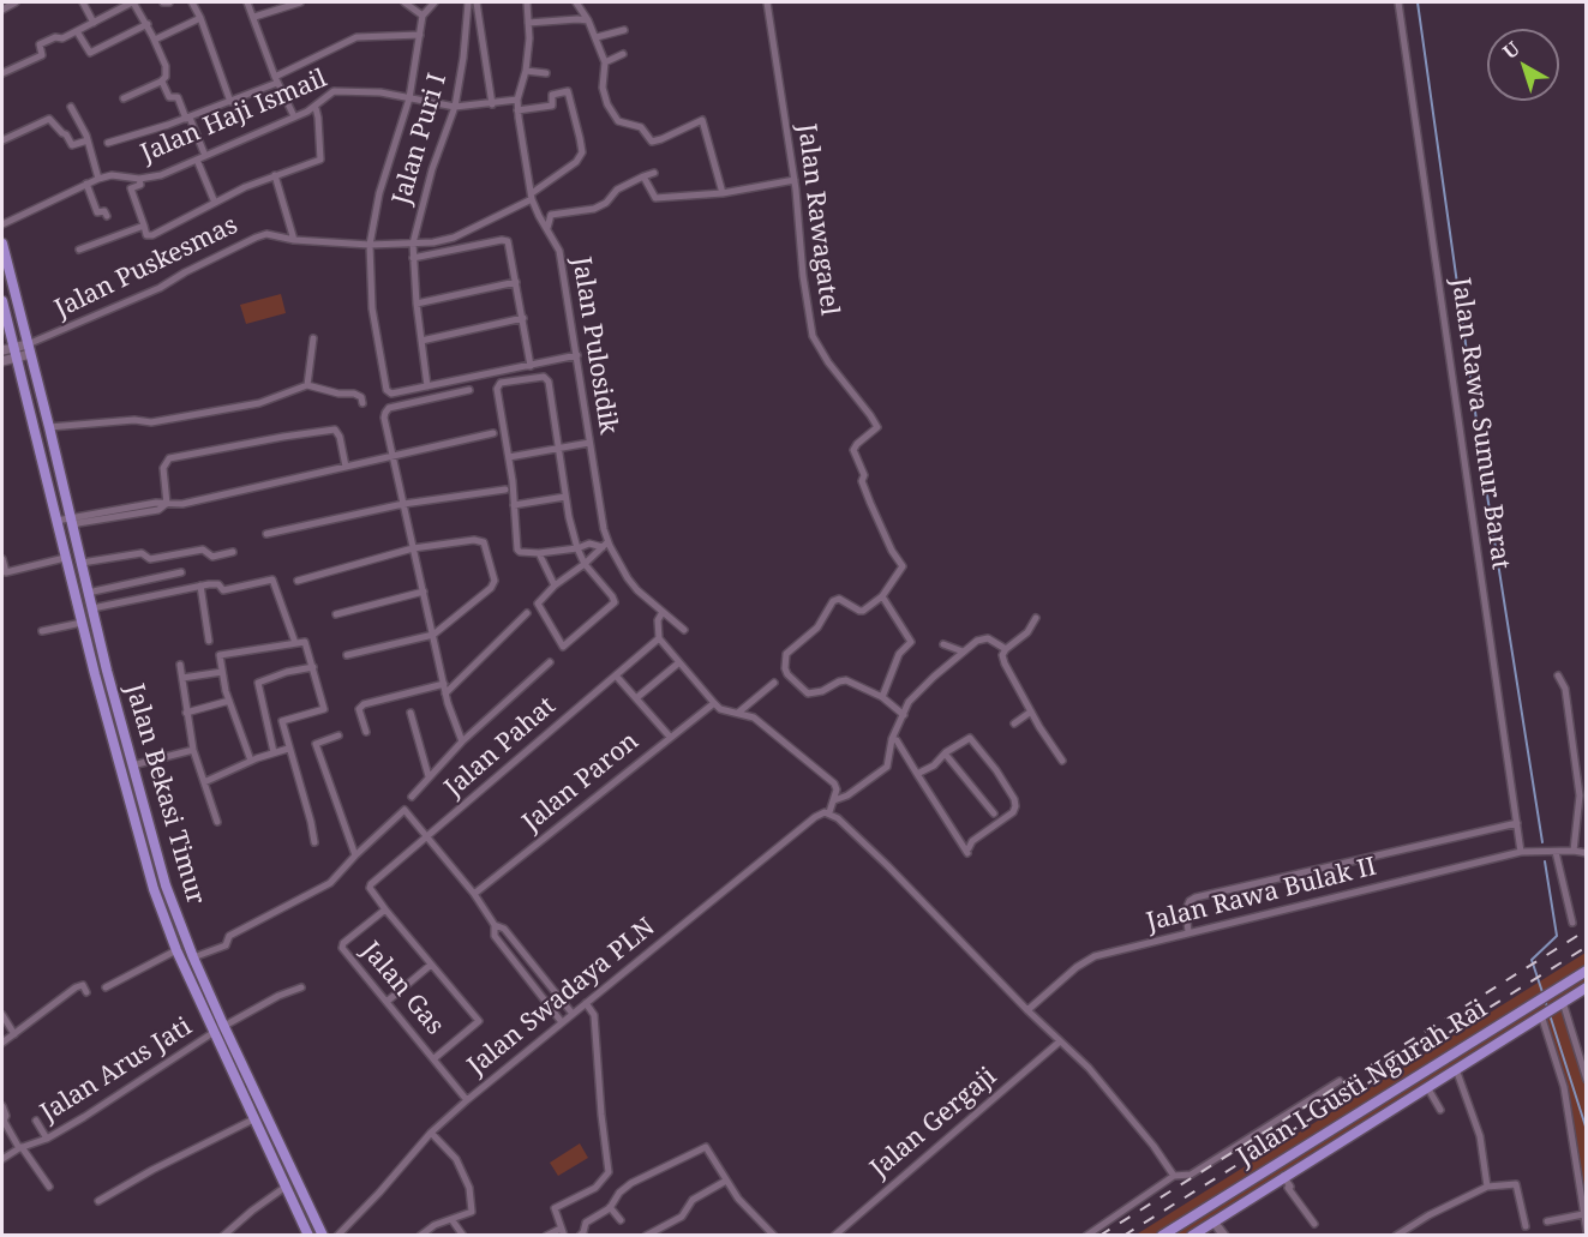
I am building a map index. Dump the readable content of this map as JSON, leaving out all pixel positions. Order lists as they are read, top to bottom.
{
  "streets": {
    "main road": ["Jalan Bekasi Timur", "Jalan I Gusti Ngurah Rai"],
    "street": [
      "Jalan Haji Ismail",
      "Jalan Puri I",
      "Jalan Rawagatel",
      "Jalan Puskesmas",
      "Jalan Pulosidik",
      "Jalan Rawa Sumur Barat",
      "Jalan Pahat",
      "Jalan Paron",
      "Jalan Rawa Bulak II",
      "Jalan Gas",
      "Jalan Swadaya PLN",
      "Jalan Arus Jati",
      "Jalan Gergaji"
    ]
  },
  "crossings": [
    ["Jalan Haji Ismail", "Jalan Puri I"],
    ["Jalan Haji Ismail", "Jalan Pulosidik"],
    ["Jalan Puri I", "Jalan Puskesmas"],
    ["Jalan Puskesmas", "Jalan Pulosidik"],
    ["Jalan Puskesmas", "Jalan Bekasi Timur"],
    ["Jalan Rawa Sumur Barat", "Jalan Rawa Bulak II"],
    ["Jalan Pahat", "Jalan Gas"],
    ["Jalan Bekasi Timur", "Jalan Arus Jati"],
    ["Jalan Gas", "Jalan Swadaya PLN"]
  ],
  "north": "top left"
}
